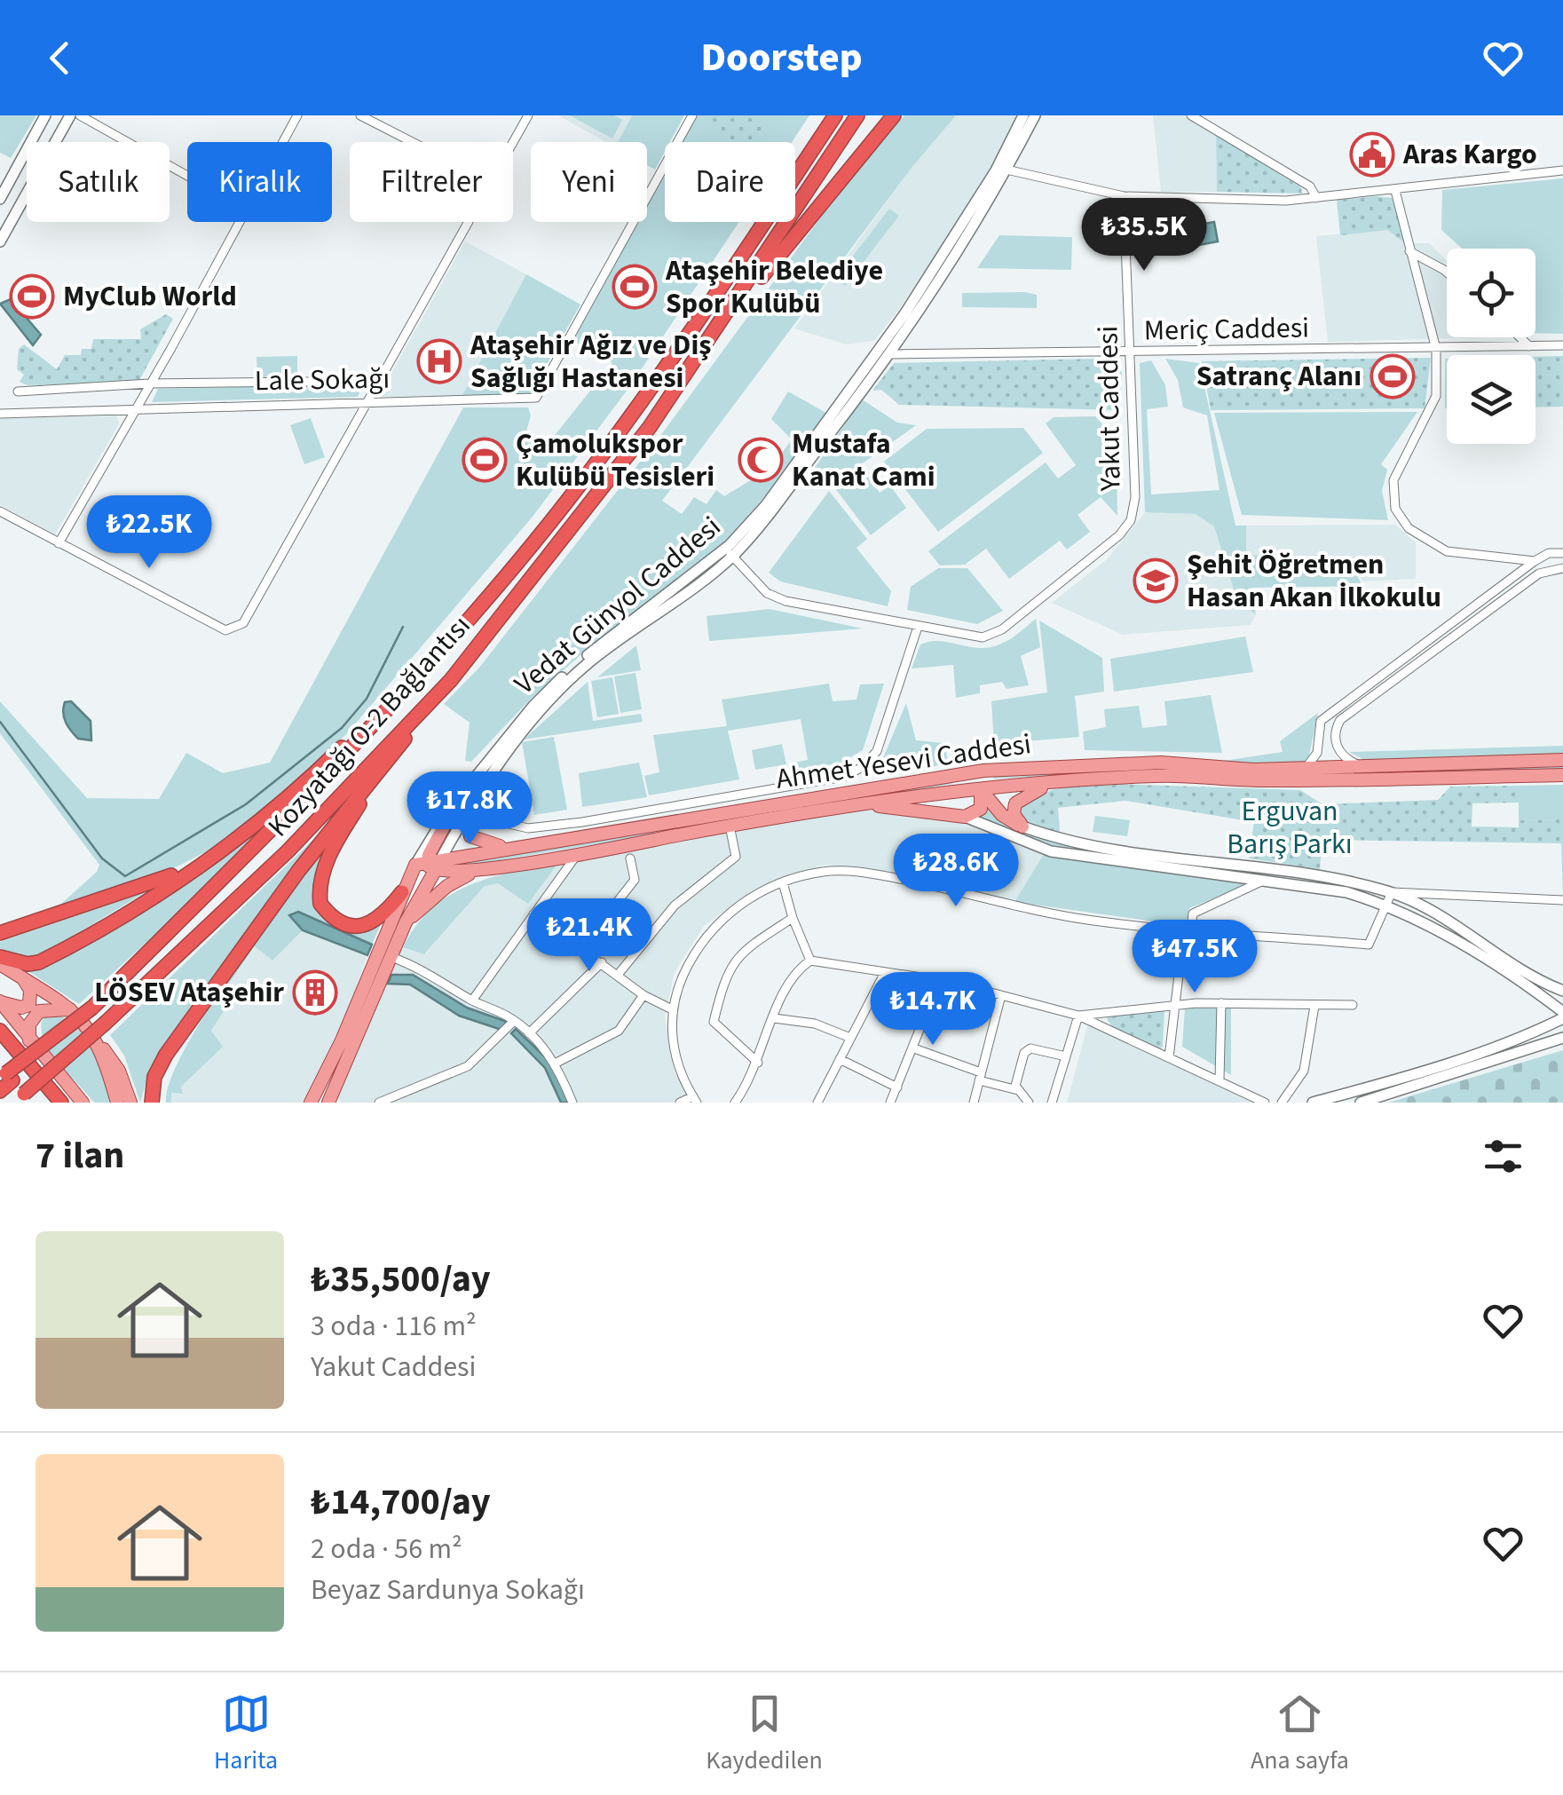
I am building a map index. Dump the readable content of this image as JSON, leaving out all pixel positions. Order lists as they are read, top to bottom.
{
  "streets": {
    "highway": ["Kozyatağı O-2 Bağlantısı"],
    "main road": ["Vedat Günyol Caddesi", "Ahmet Yesevi Caddesi"],
    "street": ["Meriç Caddesi", "Lale Sokağı", "Yakut Caddesi"]
  },
  "crossings": [
    ["Meriç Caddesi", "Yakut Caddesi"],
    ["Meriç Caddesi", "Vedat Günyol Caddesi"],
    ["Yakut Caddesi", "Vedat Günyol Caddesi"],
    ["Vedat Günyol Caddesi", "Ahmet Yesevi Caddesi"]
  ],
  "parks": ["Erguvan Barış Parkı"],
  "places": {
    "public building": ["Aras Kargo"],
    "sports": [
      "Ataşehir Belediye Spor Kulübü",
      "MyClub World",
      "Satranç Alanı",
      "Çamolukspor Kulübü Tesisleri"
    ],
    "hospital": ["Ataşehir Ağız ve Diş Sağlığı Hastanesi"],
    "mosque": ["Mustafa Kanat Cami"],
    "school or university": ["Şehit Öğretmen Hasan Akan İlkokulu"],
    "building": ["LÖSEV Ataşehir"]
  },
  "page": {
    "header": "Doorstep",
    "chip": [
      "Satılık",
      "Kiralık",
      "Filtreler",
      "Yeni",
      "Daire"
    ],
    "price": [
      "₺35.5K",
      "₺22.5K",
      "₺17.8K",
      "₺28.6K",
      "₺21.4K",
      "₺47.5K",
      "₺14.7K"
    ],
    "heading": "7 ilan",
    "list": [
      {
        "name": "₺35,500/ay",
        "note": "3 oda · 116 m² · Yakut Caddesi"
      },
      {
        "name": "₺14,700/ay",
        "note": "2 oda · 56 m² · Beyaz Sardunya Sokağı"
      }
    ],
    "tabs": ["Harita", "Kaydedilen", "Ana sayfa"]
  }
}
